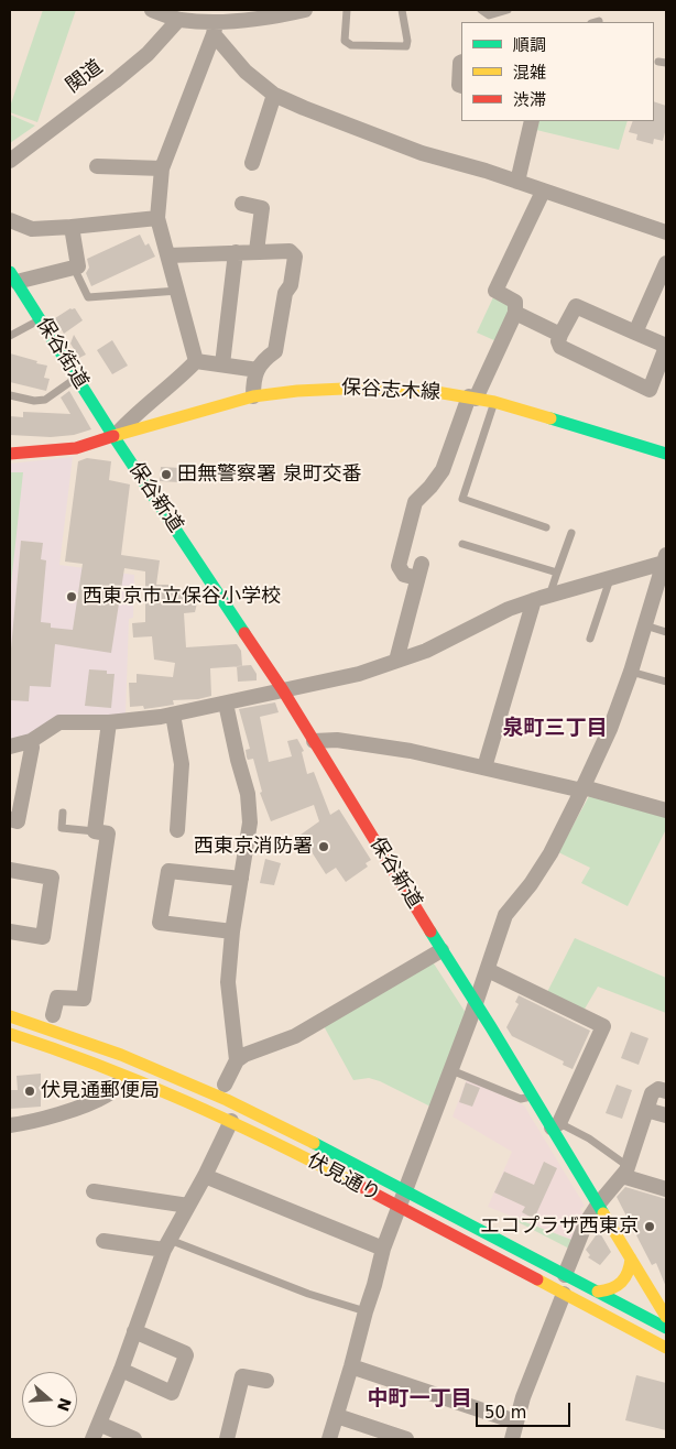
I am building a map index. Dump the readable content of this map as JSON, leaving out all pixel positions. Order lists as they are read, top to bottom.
{
  "streets": {
    "main road": [
      "保谷街道",
      "保谷志木線",
      "保谷新道",
      "伏見通り"
    ],
    "street": ["関道"]
  },
  "crossings": [
    ["保谷街道", "保谷志木線"],
    ["保谷街道", "保谷新道"],
    ["保谷志木線", "保谷新道"]
  ],
  "districts": ["泉町三丁目", "中町一丁目"],
  "places": [
    "田無警察署 泉町交番",
    "西東京市立保谷小学校",
    "西東京消防署",
    "伏見通郵便局",
    "エコプラザ西東京"
  ],
  "legend": ["順調", "混雑", "渋滞"],
  "scale_bar": "50 m",
  "north": "right"
}
